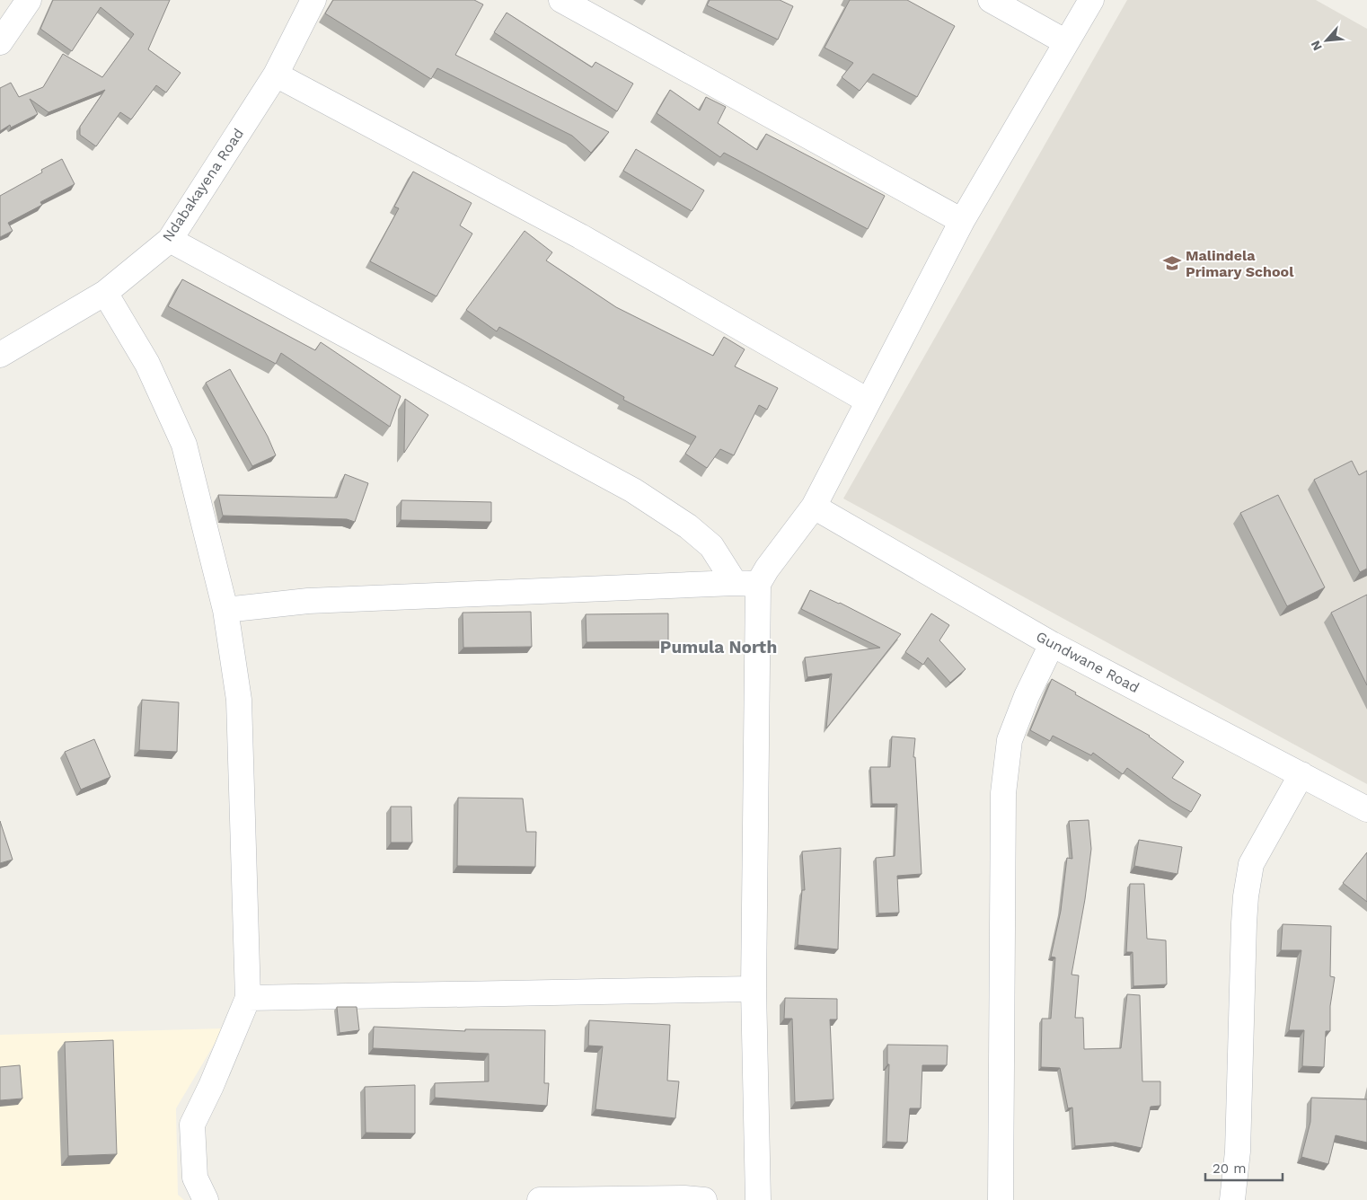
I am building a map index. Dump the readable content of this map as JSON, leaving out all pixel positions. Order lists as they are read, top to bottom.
{
  "streets": {
    "street": ["Ndabakayena Road", "Gundwane Road"]
  },
  "districts": ["Pumula North"],
  "places": {
    "school or university": ["Malindela Primary School"]
  },
  "scale_bar": "20 m",
  "north": "bottom left"
}
